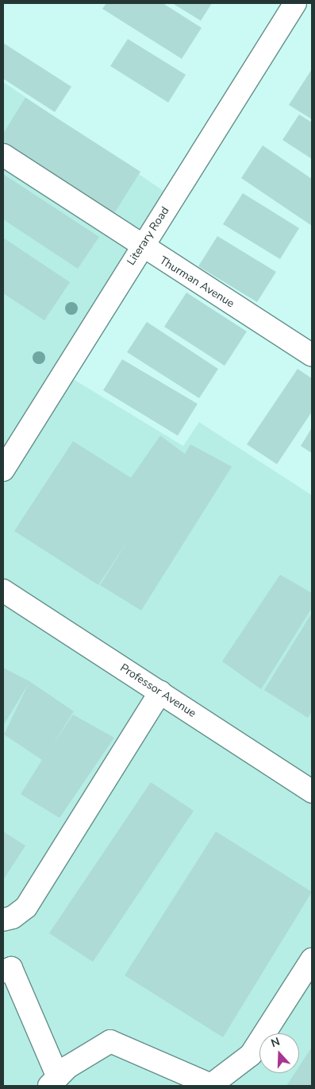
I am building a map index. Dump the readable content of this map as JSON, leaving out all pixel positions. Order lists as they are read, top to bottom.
{
  "streets": {
    "street": ["Literary Road", "Thurman Avenue", "Professor Avenue"]
  },
  "crossings": [
    ["Literary Road", "Thurman Avenue"]
  ],
  "north": "top"
}
